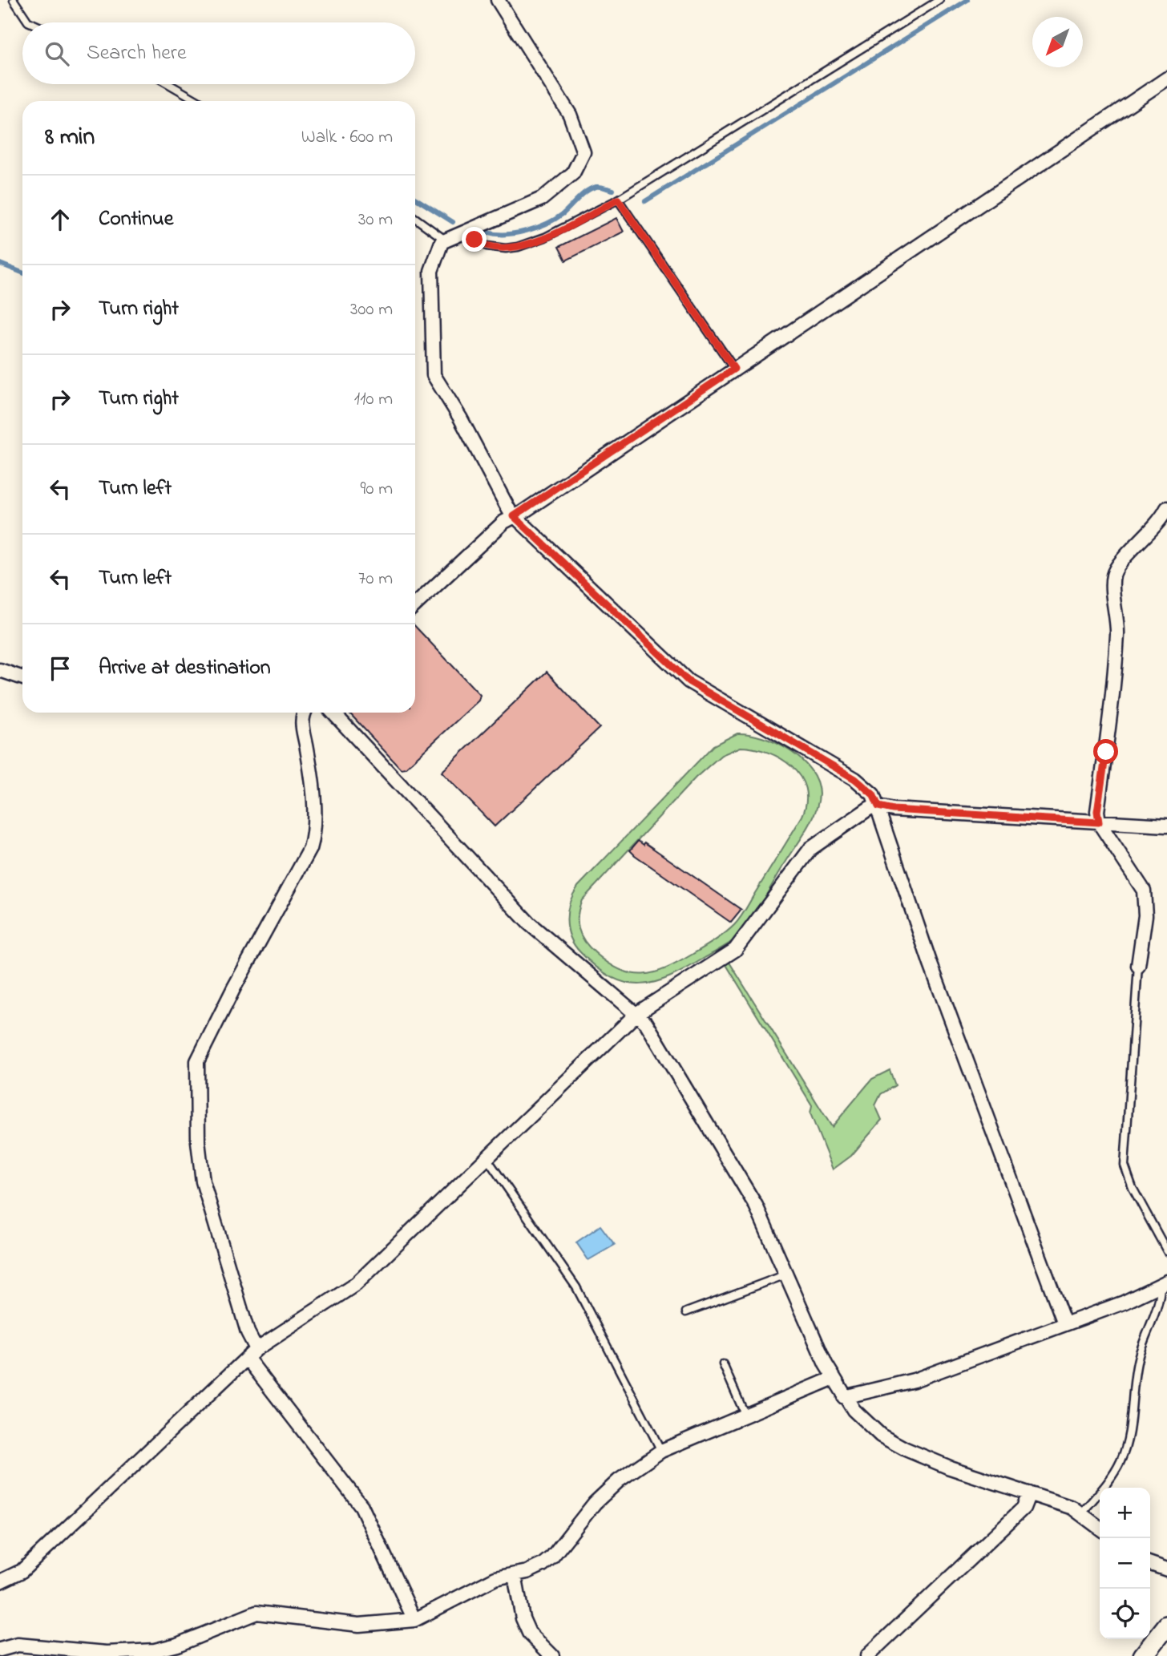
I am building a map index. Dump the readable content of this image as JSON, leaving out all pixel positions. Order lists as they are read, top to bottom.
{
  "north": "bottom left",
  "page": {
    "search": "Search here",
    "heading": ["8 min", "Walk · 600 m"],
    "list": [
      ["Continue", "30 m"],
      ["Turn right", "300 m"],
      ["Turn right", "110 m"],
      ["Turn left", "90 m"],
      ["Turn left", "70 m"],
      "Arrive at destination"
    ],
    "map_buttons": ["+", "−"]
  }
}
